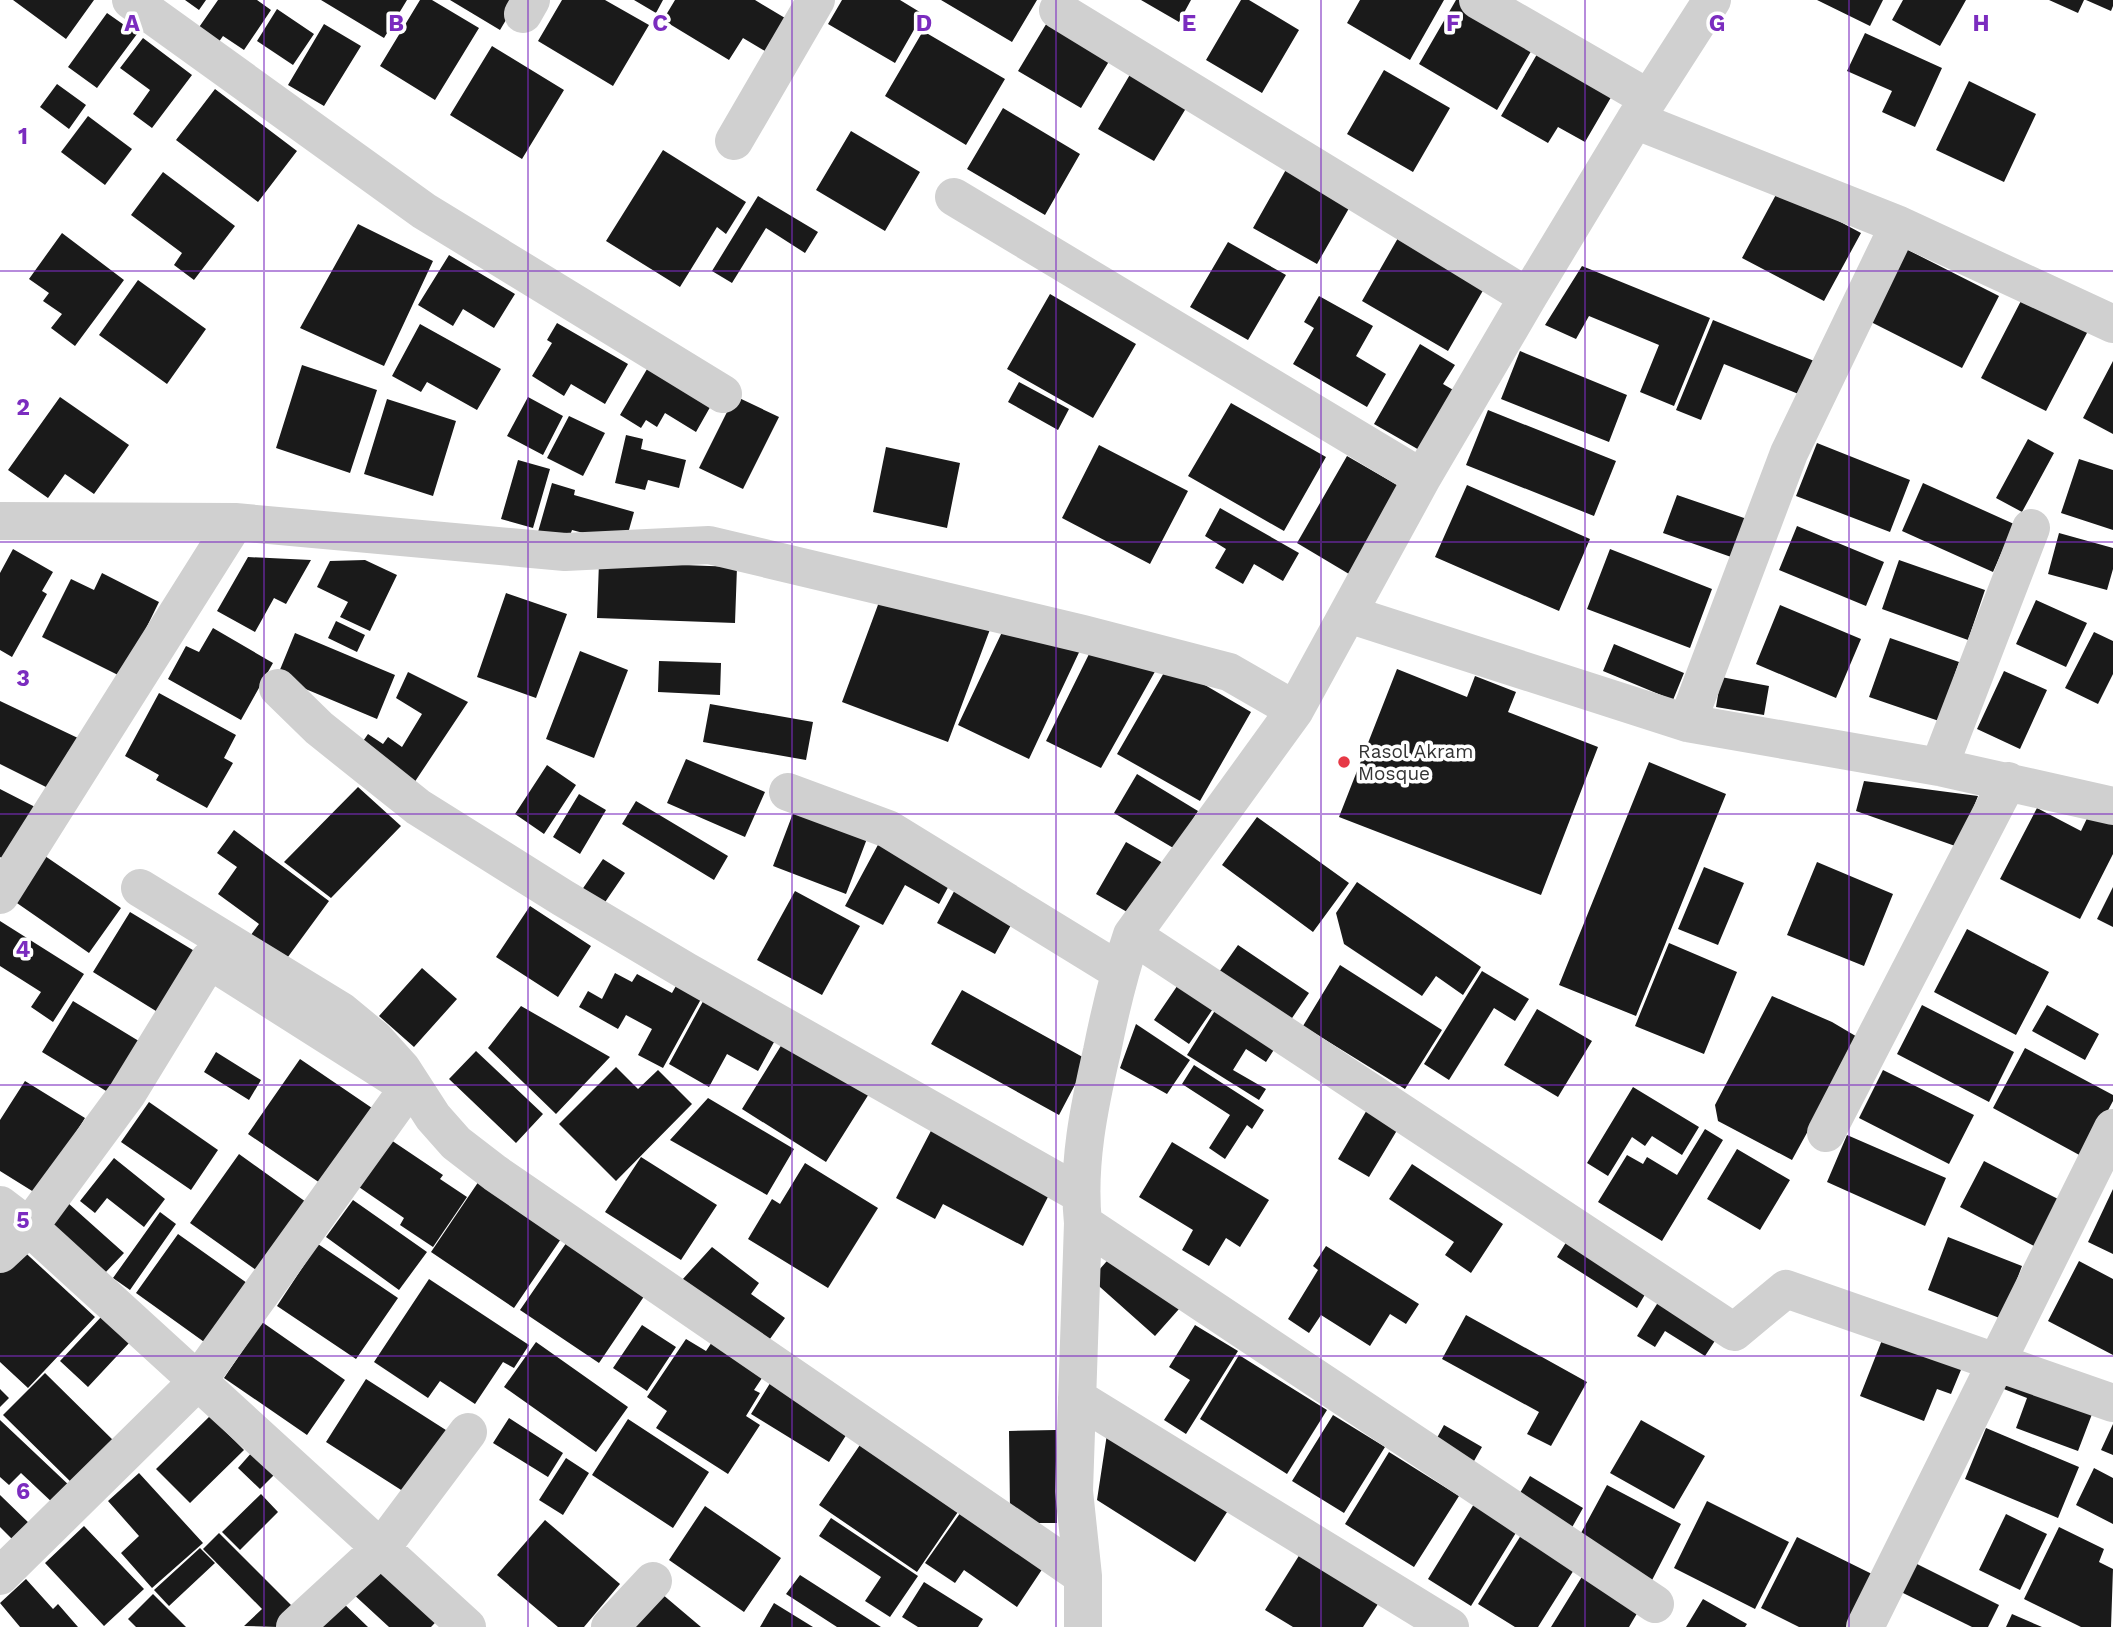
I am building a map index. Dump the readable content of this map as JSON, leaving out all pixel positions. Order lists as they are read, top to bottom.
{
  "places": ["Rasol Akram Mosque"],
  "grid": {
    "columns": [
      "A",
      "B",
      "C",
      "D",
      "E",
      "F",
      "G",
      "H"
    ],
    "rows": [
      "1",
      "2",
      "3",
      "4",
      "5",
      "6"
    ]
  }
}
